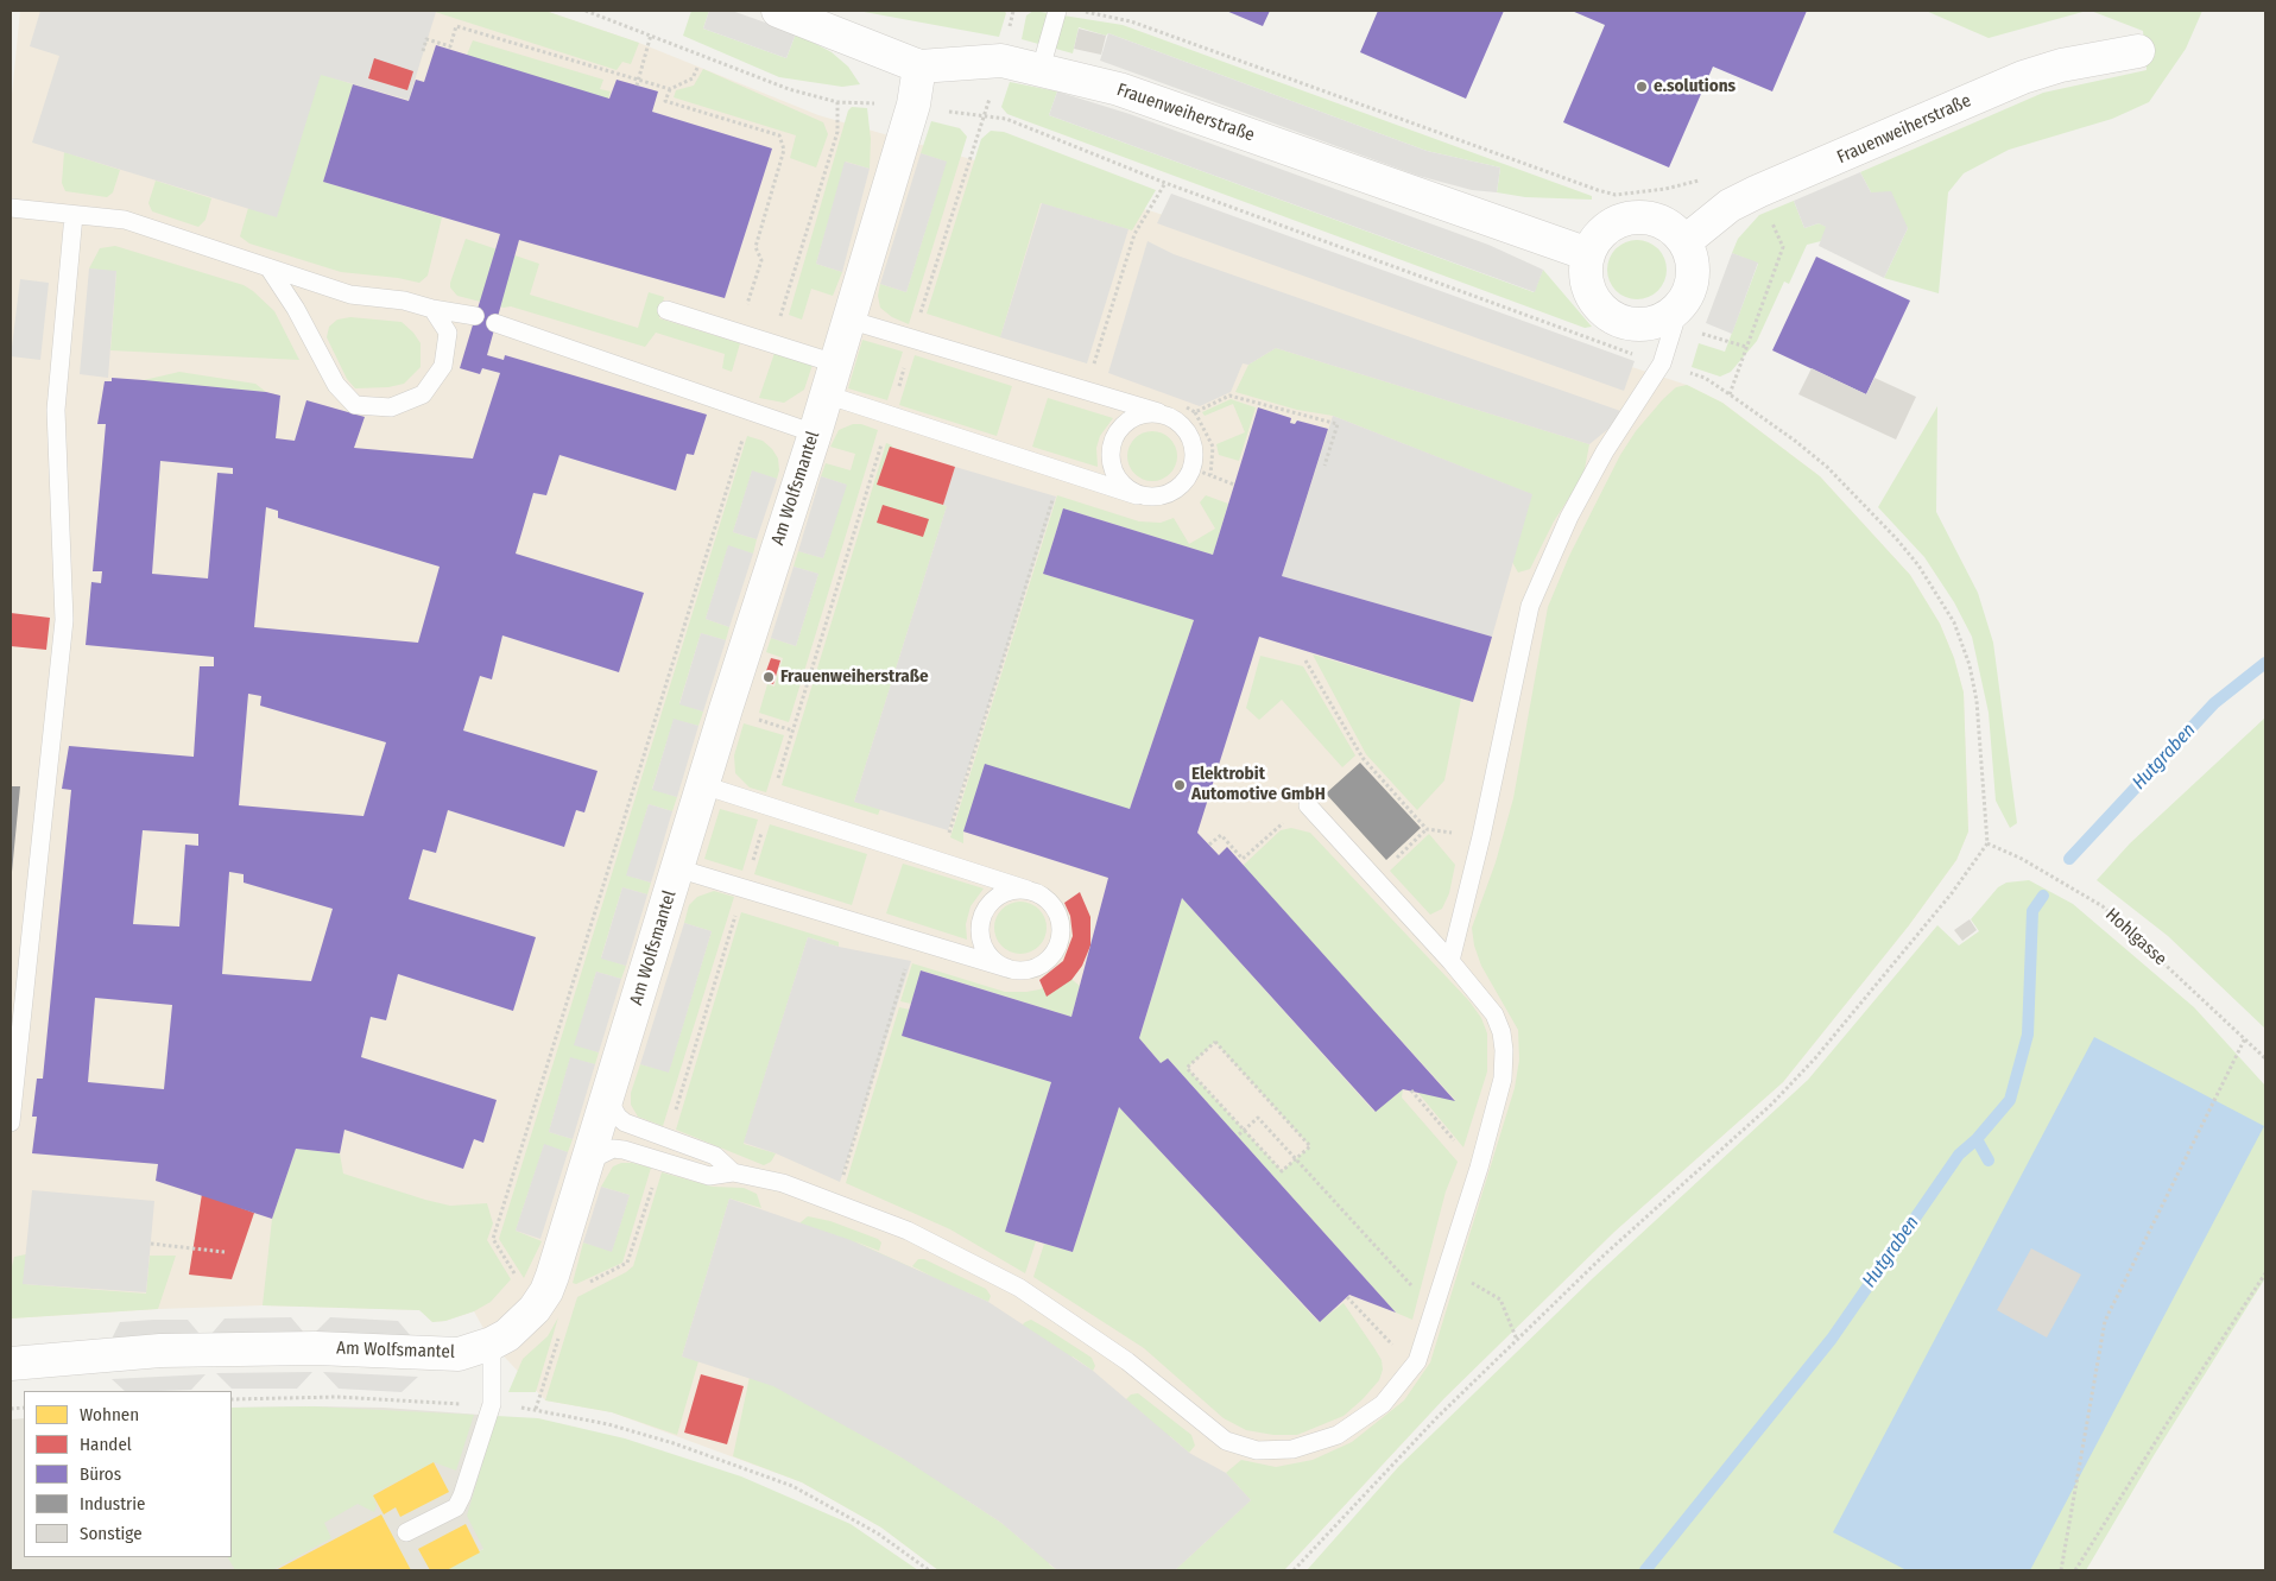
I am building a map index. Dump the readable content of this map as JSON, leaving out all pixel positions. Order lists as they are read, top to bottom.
{
  "streets": {
    "street": ["Frauenweiherstraße", "Am Wolfsmantel"],
    "path": ["Hohlgasse"]
  },
  "crossings": [
    ["Frauenweiherstraße", "Am Wolfsmantel"]
  ],
  "water": ["Hutgraben"],
  "places": ["e.solutions", "Frauenweiherstraße", "Elektrobit Automotive GmbH"],
  "legend": [
    "Wohnen",
    "Handel",
    "Büros",
    "Industrie",
    "Sonstige"
  ]
}
